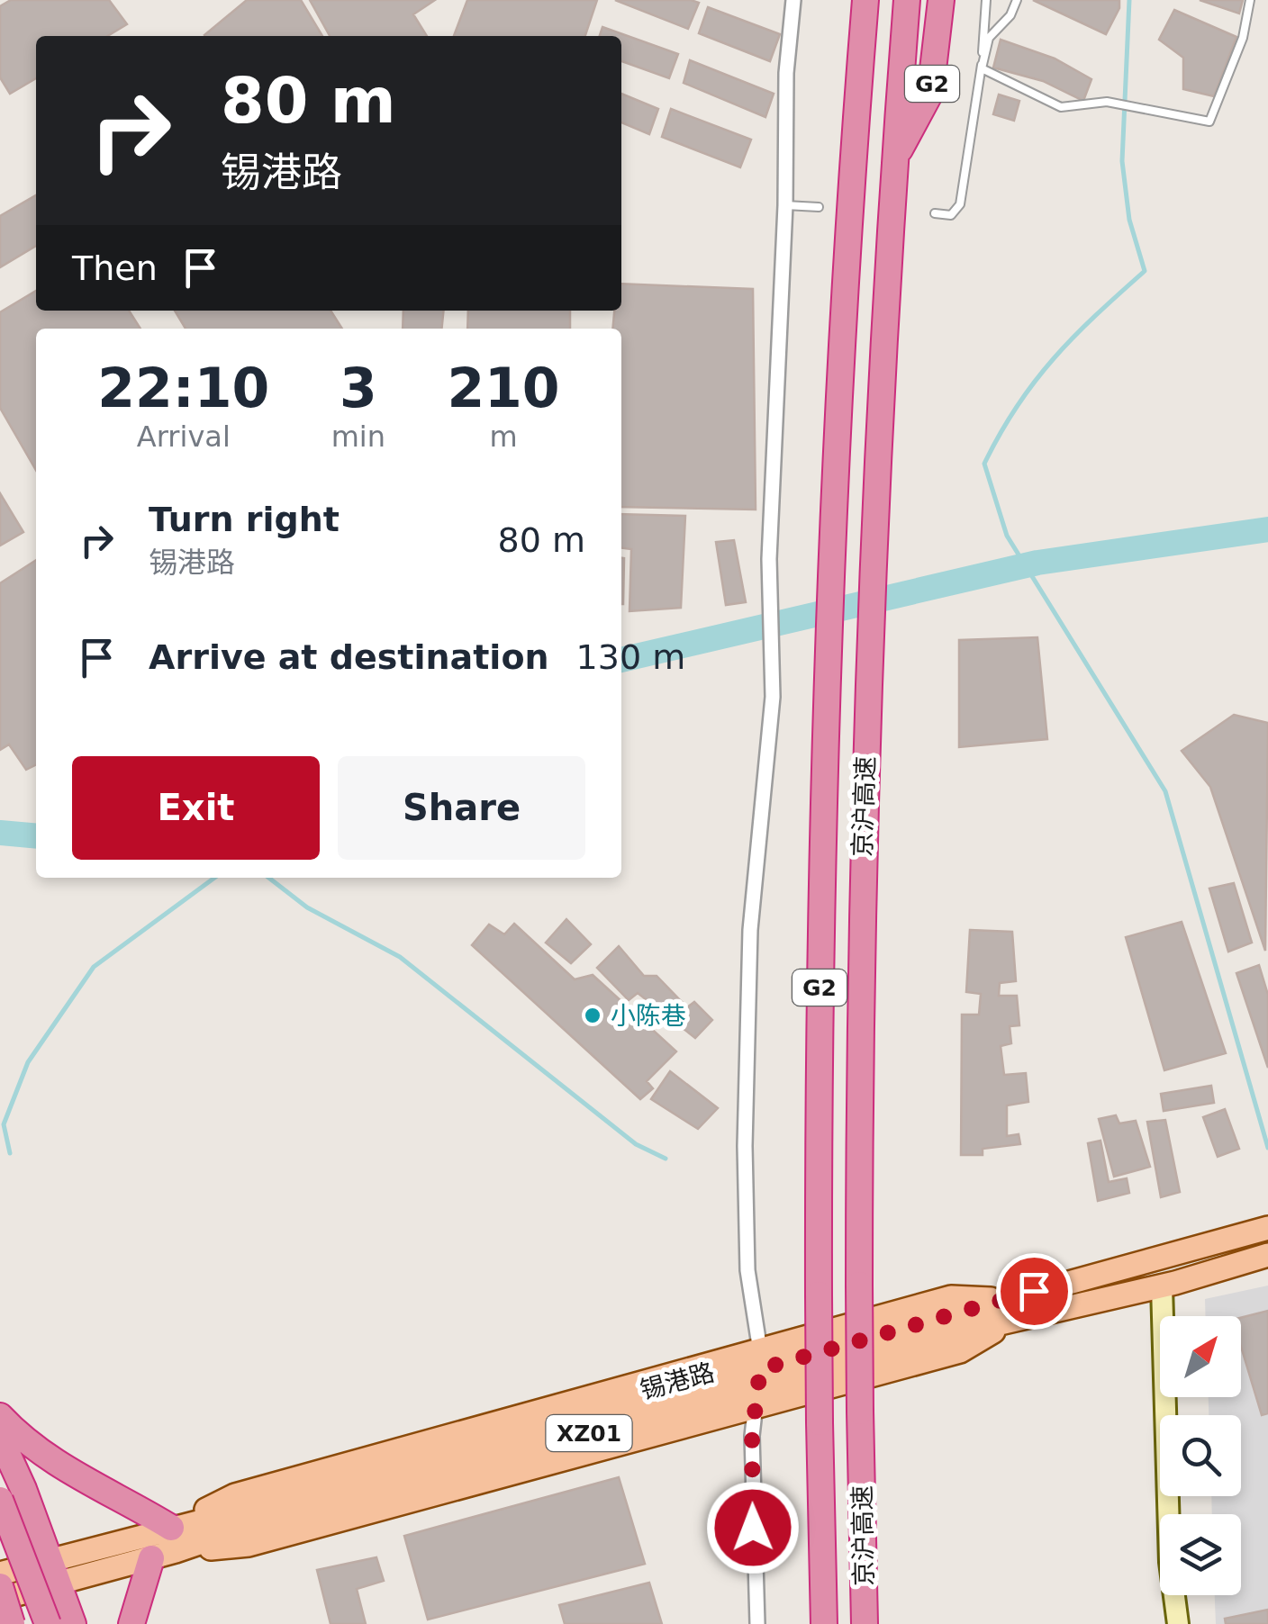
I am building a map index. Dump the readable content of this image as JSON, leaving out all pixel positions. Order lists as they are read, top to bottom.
{
  "streets": {
    "highway": ["G2", "京沪高速"]
  },
  "places": ["小陈巷"],
  "north": "top right",
  "page": {
    "turn": ["80 m", "锡港路"],
    "then": "Then",
    "eta": [
      "22:10",
      "Arrival",
      "3",
      "min",
      "210",
      "m"
    ],
    "list": [
      {
        "name": "Turn right",
        "note": "锡港路",
        "value": "80 m"
      },
      {
        "name": "Arrive at destination",
        "value": "130 m"
      }
    ],
    "buttons": ["Exit", "Share"]
  }
}
